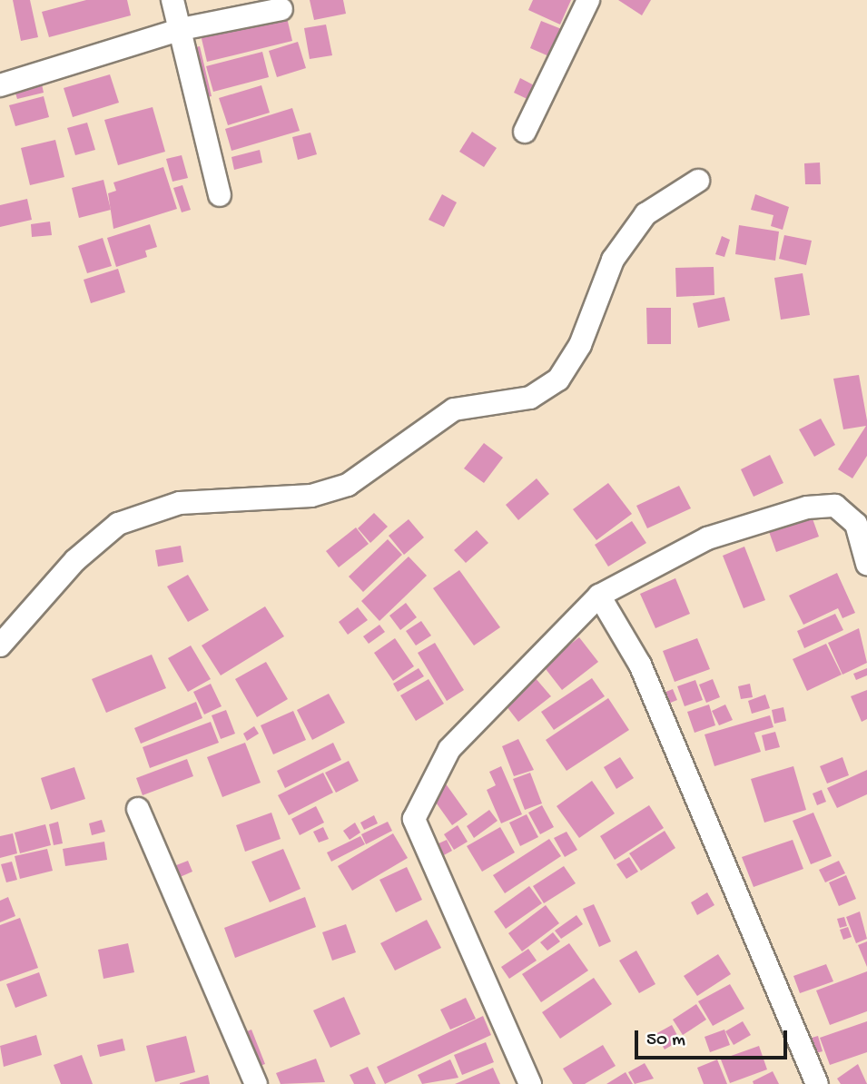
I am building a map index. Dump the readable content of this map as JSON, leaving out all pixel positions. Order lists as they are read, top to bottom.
{
  "scale_bar": "50 m"
}
